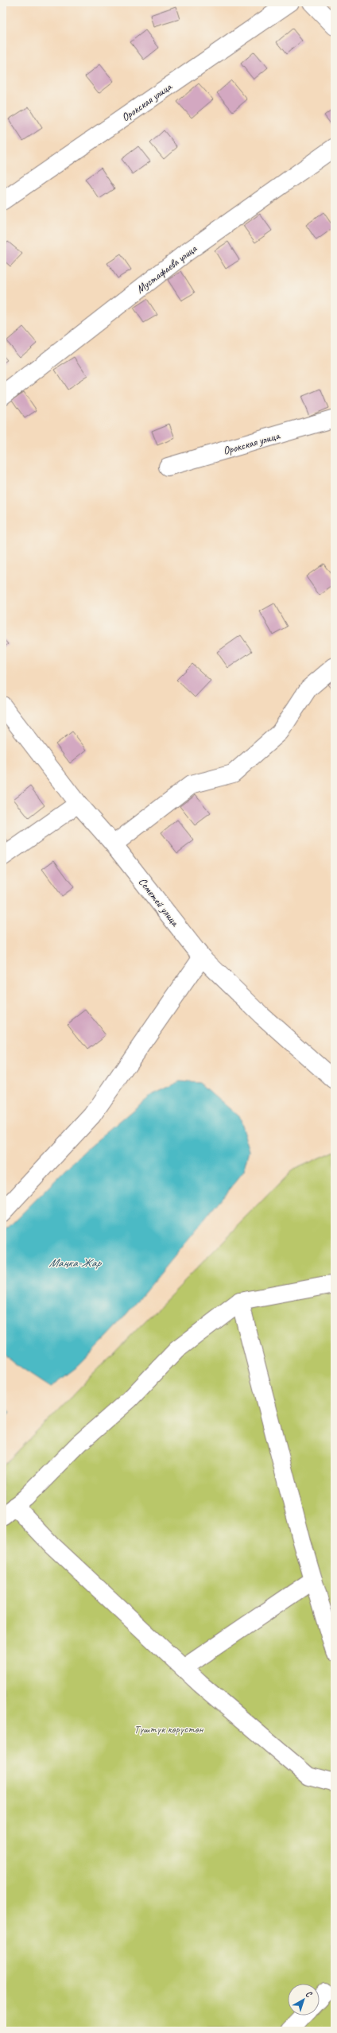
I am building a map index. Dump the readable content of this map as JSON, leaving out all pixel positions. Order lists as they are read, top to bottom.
{
  "streets": {
    "street": ["Орокская улица", "Мустафаева улица", "Семетей улица"]
  },
  "water": ["Маңка-Жар"],
  "parks": ["Түштүк көрүстөн"],
  "north": "top right"
}
